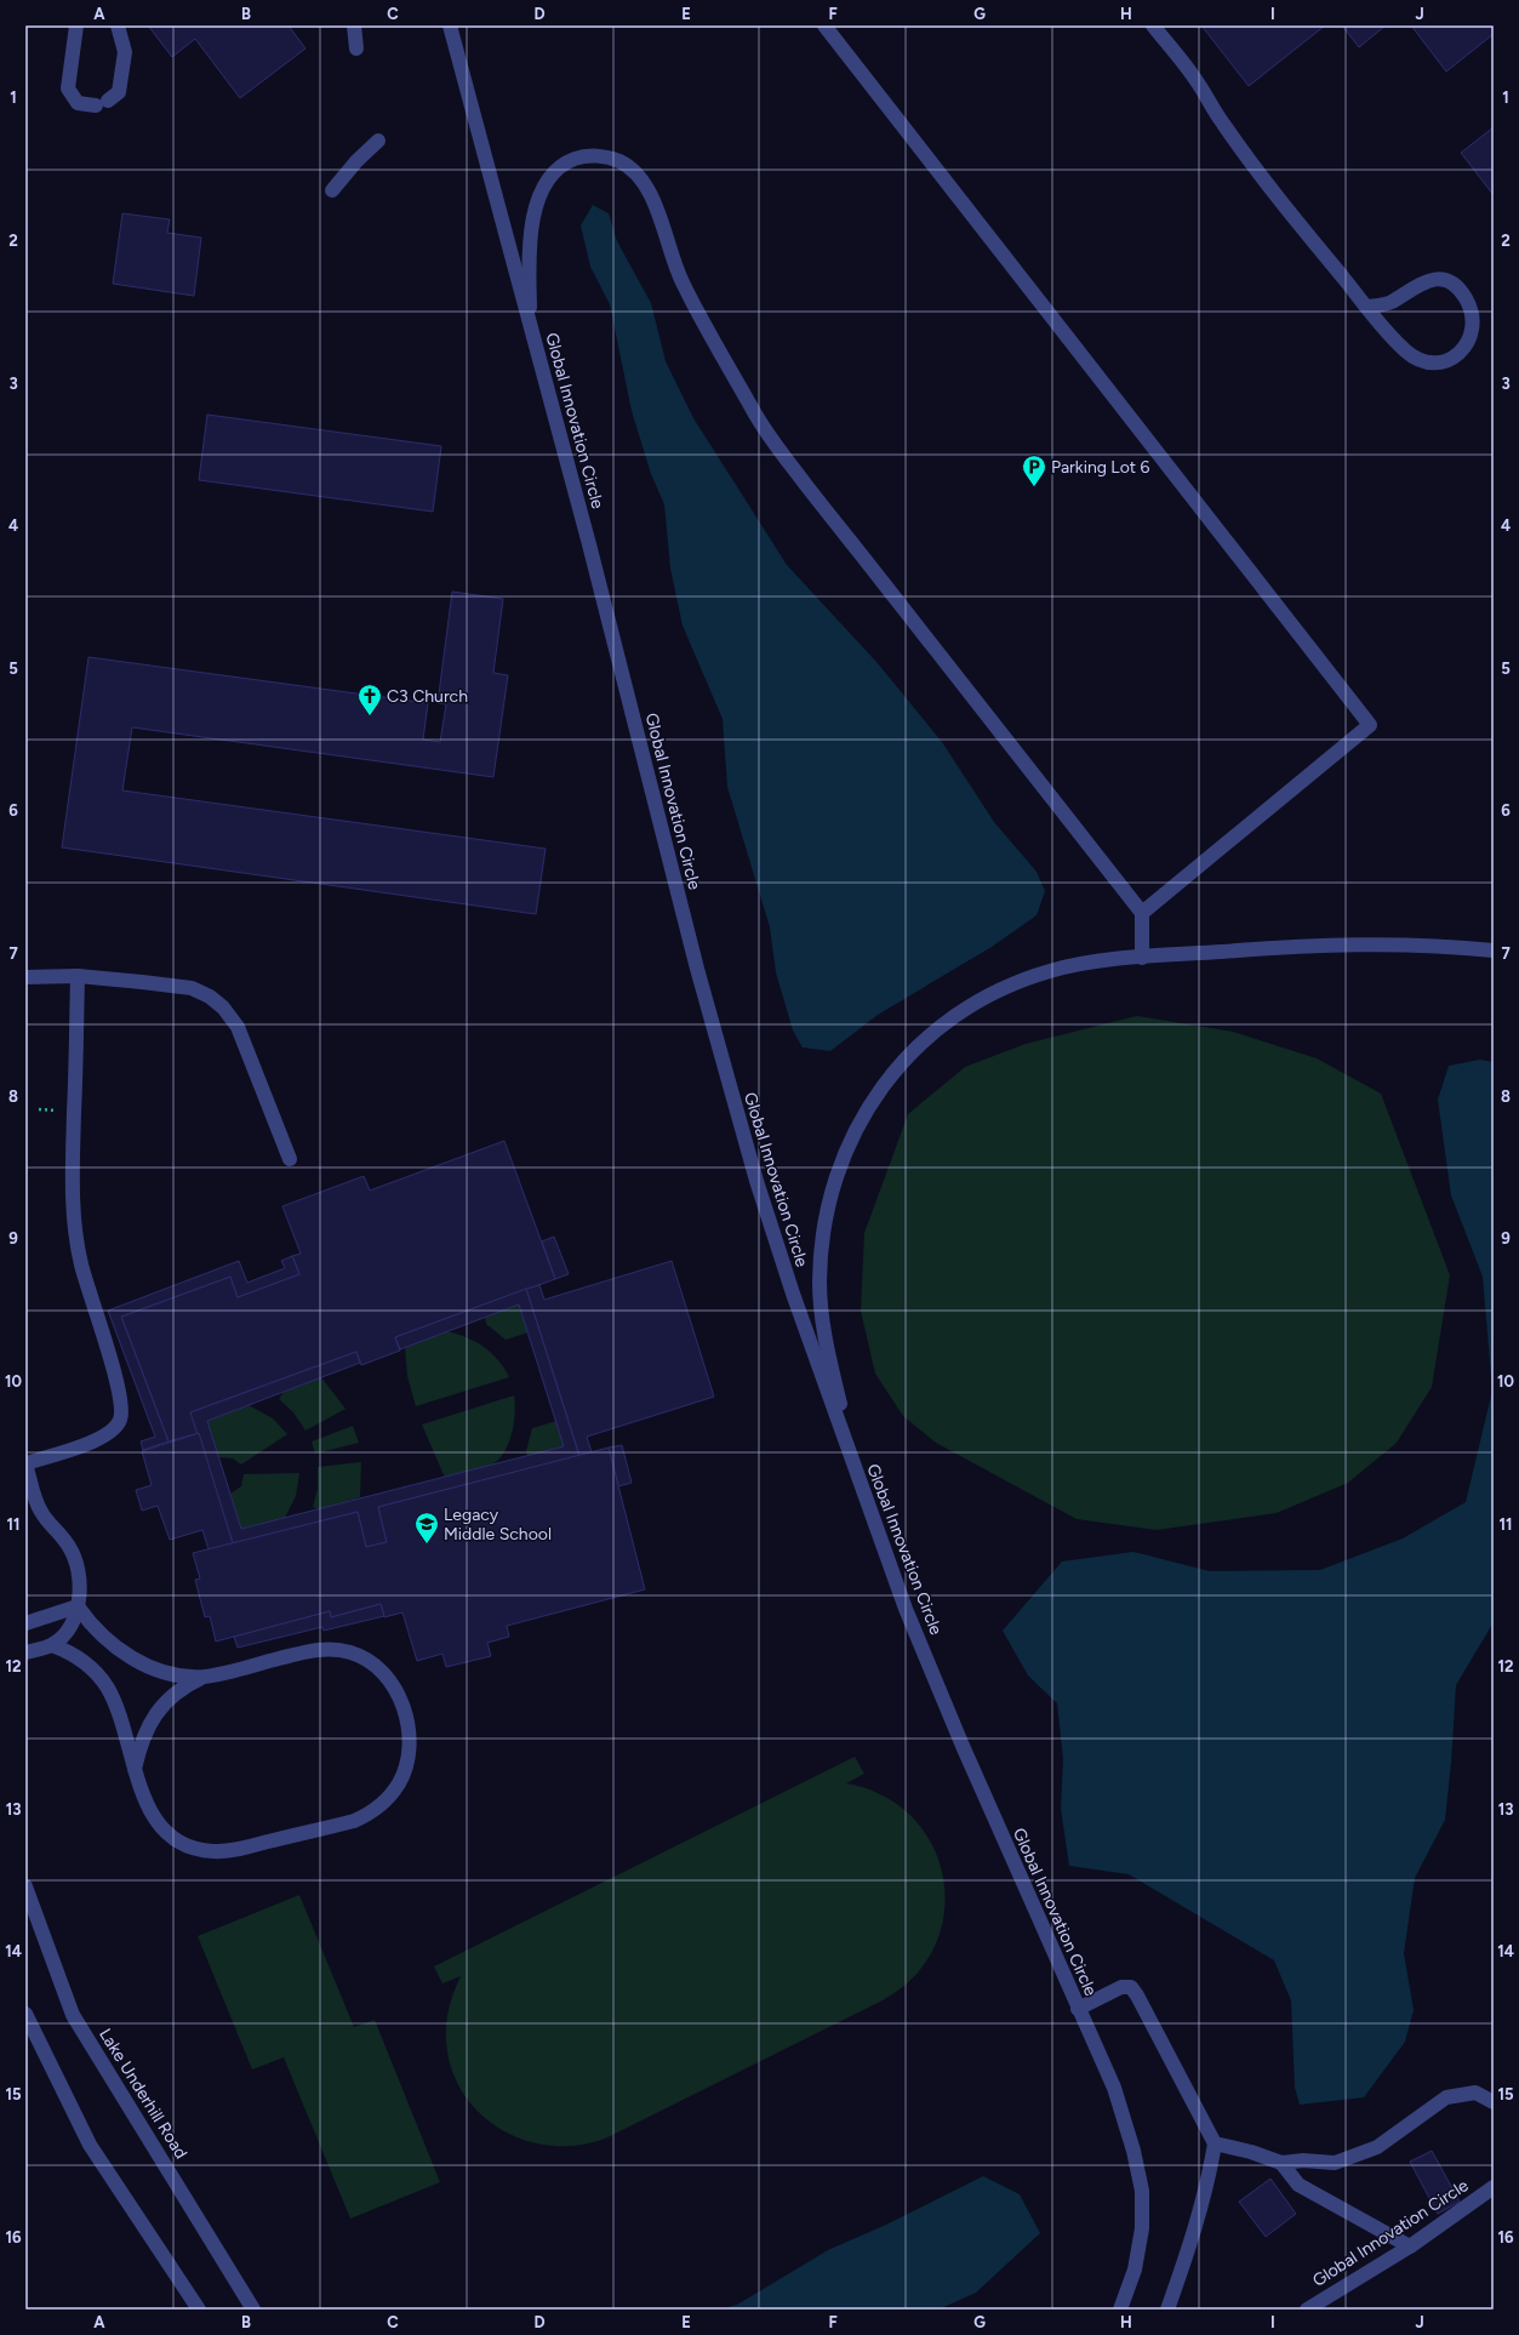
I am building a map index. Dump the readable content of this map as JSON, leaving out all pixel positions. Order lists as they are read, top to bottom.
{
  "streets": {
    "street": ["Global Innovation Circle", "Lake Underhill Road"]
  },
  "places": {
    "parking": ["Parking Lot 6"],
    "church": ["C3 Church"],
    "school or university": ["Legacy Middle School"]
  },
  "grid": {
    "columns": [
      "A",
      "B",
      "C",
      "D",
      "E",
      "F",
      "G",
      "H",
      "I",
      "J"
    ],
    "rows": [
      "1",
      "2",
      "3",
      "4",
      "5",
      "6",
      "7",
      "8",
      "9",
      "10",
      "11",
      "12",
      "13",
      "14",
      "15",
      "16"
    ]
  }
}
